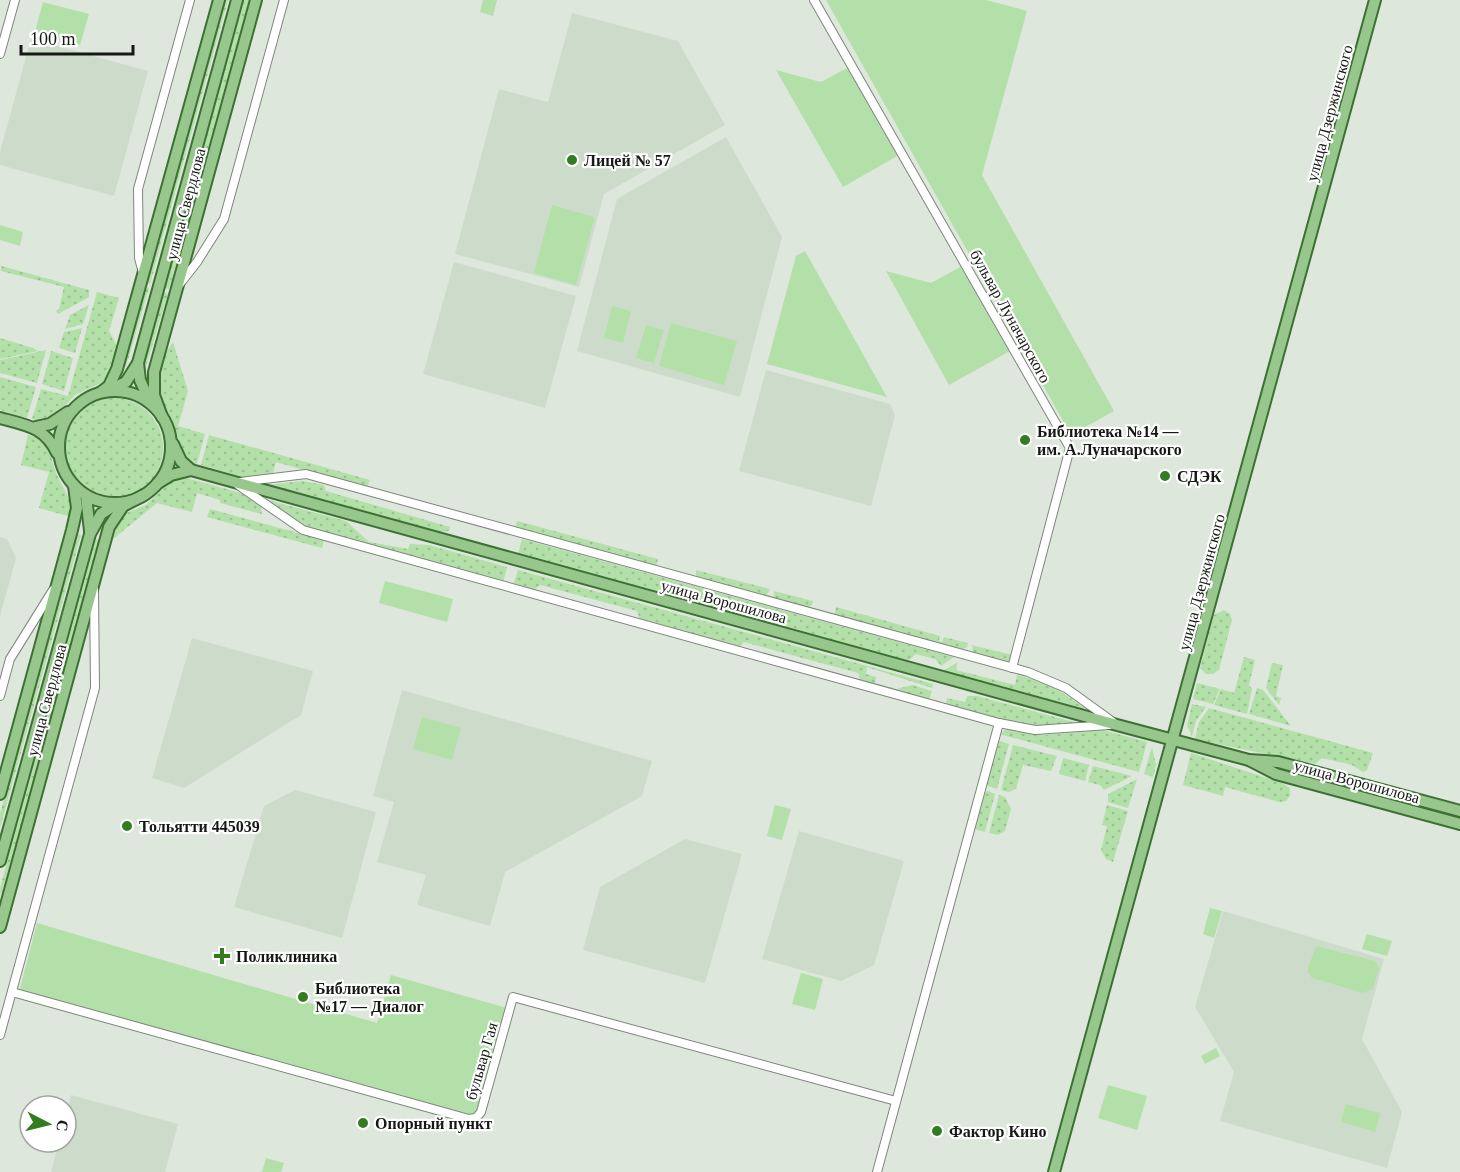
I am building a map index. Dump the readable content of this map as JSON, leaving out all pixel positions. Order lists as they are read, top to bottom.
{
  "streets": {
    "main road": ["улица Дзержинского", "улица Свердлова", "улица Ворошилова"],
    "street": ["бульвар Луначарского", "бульвар Гая"]
  },
  "crossings": [
    ["улица Дзержинского", "улица Ворошилова"]
  ],
  "places": {
    "other": [
      "Лицей № 57",
      "Библиотека №14 — им. А.Луначарского",
      "СДЭК",
      "Тольятти 445039",
      "Библиотека №17 — Диалог",
      "Опорный пункт",
      "Фактор Кино"
    ],
    "health": ["Поликлиника"]
  },
  "scale_bar": "100 m",
  "north": "right"
}
